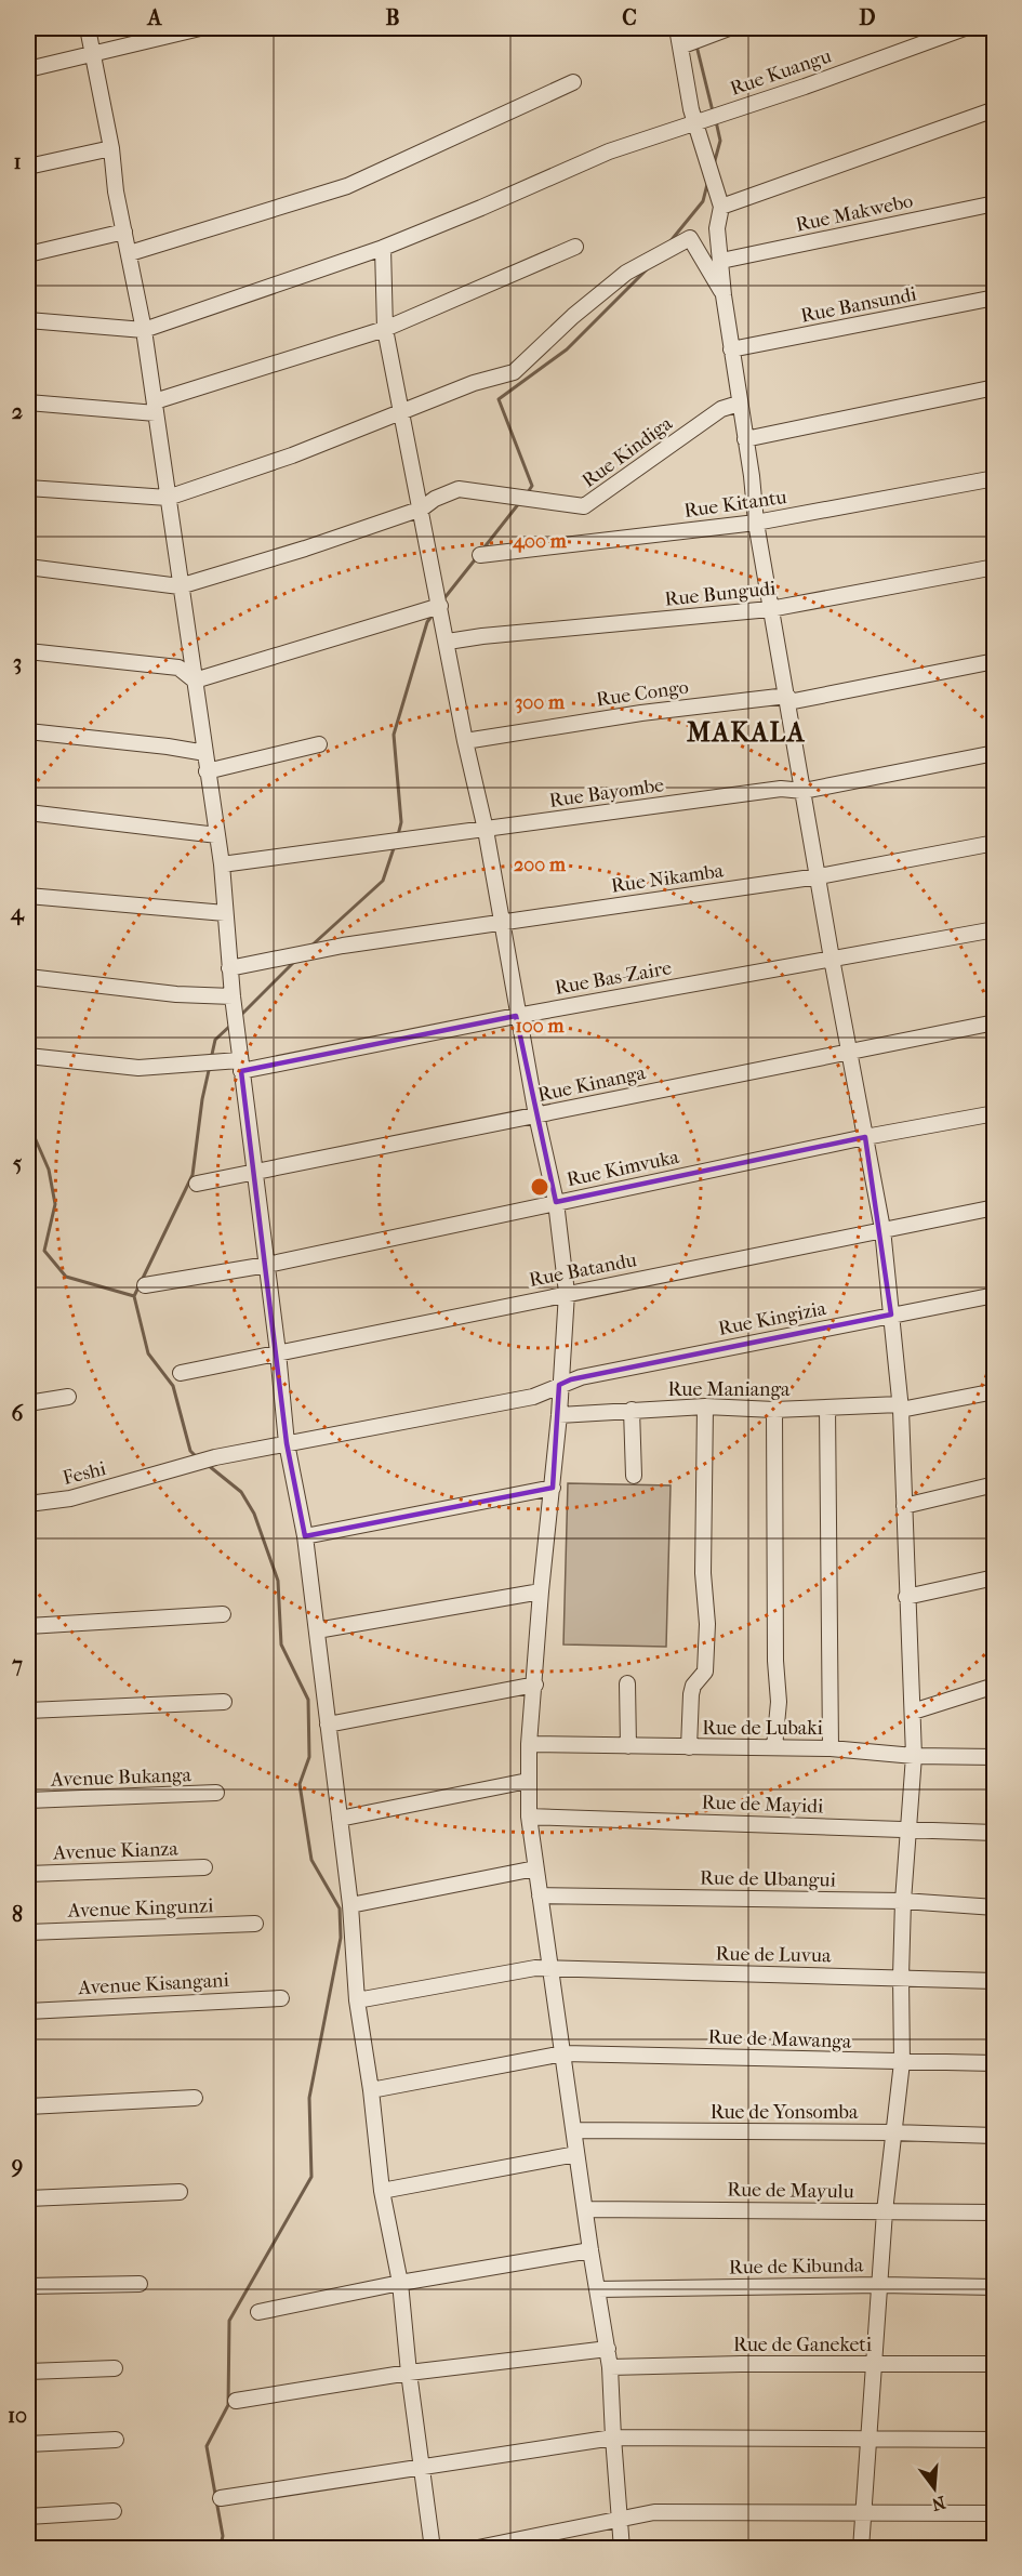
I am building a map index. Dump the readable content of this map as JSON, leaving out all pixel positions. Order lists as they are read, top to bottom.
{
  "streets": {
    "street": [
      "Rue Kuangu",
      "Rue Makwebo",
      "Rue Bansundi",
      "Rue Kindiga",
      "Rue Kitantu",
      "Rue Bungudi",
      "Rue Congo",
      "Rue Bayombe",
      "Rue Nikamba",
      "Rue Bas-Zaire",
      "Rue Kinanga",
      "Rue Kimvuka",
      "Rue Batandu",
      "Rue Kingizia",
      "Rue Manianga",
      "Feshi",
      "Rue de Lubaki",
      "Avenue Bukanga",
      "Rue de Mayidi",
      "Avenue Kianza",
      "Rue de Ubangui",
      "Avenue Kingunzi",
      "Rue de Luvua",
      "Avenue Kisangani",
      "Rue de Mawanga",
      "Rue de Yonsomba",
      "Rue de Mayulu",
      "Rue de Kibunda",
      "Rue de Ganeketi"
    ]
  },
  "crossings": [
    ["Rue Kingizia", "Feshi"]
  ],
  "districts": ["MAKALA"],
  "north": "bottom",
  "grid": {
    "columns": [
      "A",
      "B",
      "C",
      "D"
    ],
    "rows": [
      "1",
      "2",
      "3",
      "4",
      "5",
      "6",
      "7",
      "8",
      "9",
      "10"
    ]
  },
  "rings": [
    "400 m",
    "300 m",
    "200 m",
    "100 m"
  ]
}
